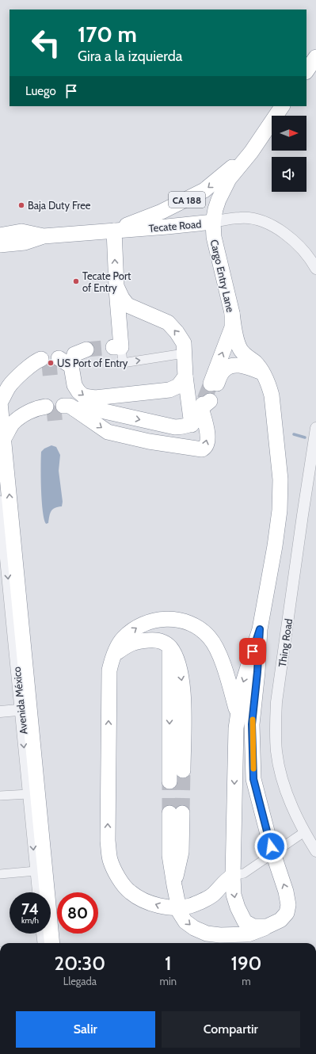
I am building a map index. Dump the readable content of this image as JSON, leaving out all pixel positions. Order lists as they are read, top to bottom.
{
  "streets": {
    "highway": ["CA 188", "Tecate Road", "Cargo Entry Lane"],
    "street": ["Thing Road", "Avenida México"]
  },
  "crossings": [
    ["CA 188", "Tecate Road"],
    ["Tecate Road", "Cargo Entry Lane"]
  ],
  "one_way": ["Avenida México"],
  "places": ["Baja Duty Free", "Tecate Port of Entry", "US Port of Entry"],
  "north": "right",
  "page": {
    "turn": ["170 m", "Gira a la izquierda"],
    "then": "Luego",
    "speed": "74 km/h",
    "limit": "80",
    "eta": [
      "20:30",
      "Llegada",
      "1",
      "min",
      "190",
      "m"
    ],
    "buttons": ["Salir", "Compartir"]
  }
}
